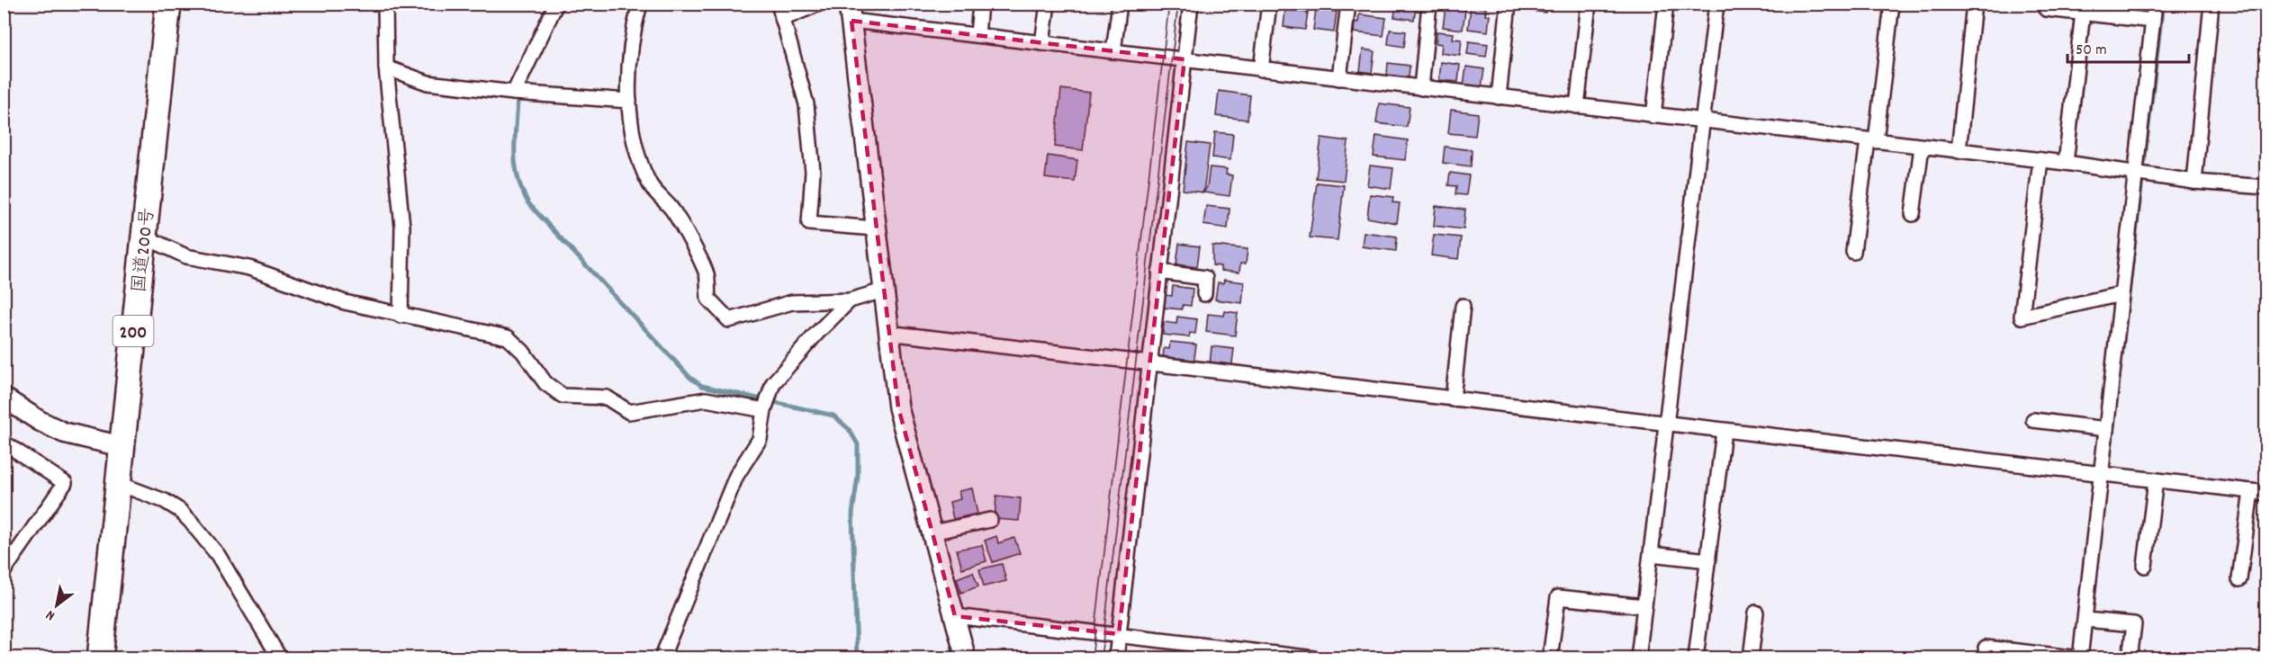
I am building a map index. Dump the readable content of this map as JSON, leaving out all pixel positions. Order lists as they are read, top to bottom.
{
  "streets": {
    "highway": ["国道200号", "200"]
  },
  "scale_bar": "50 m",
  "north": "bottom left"
}
